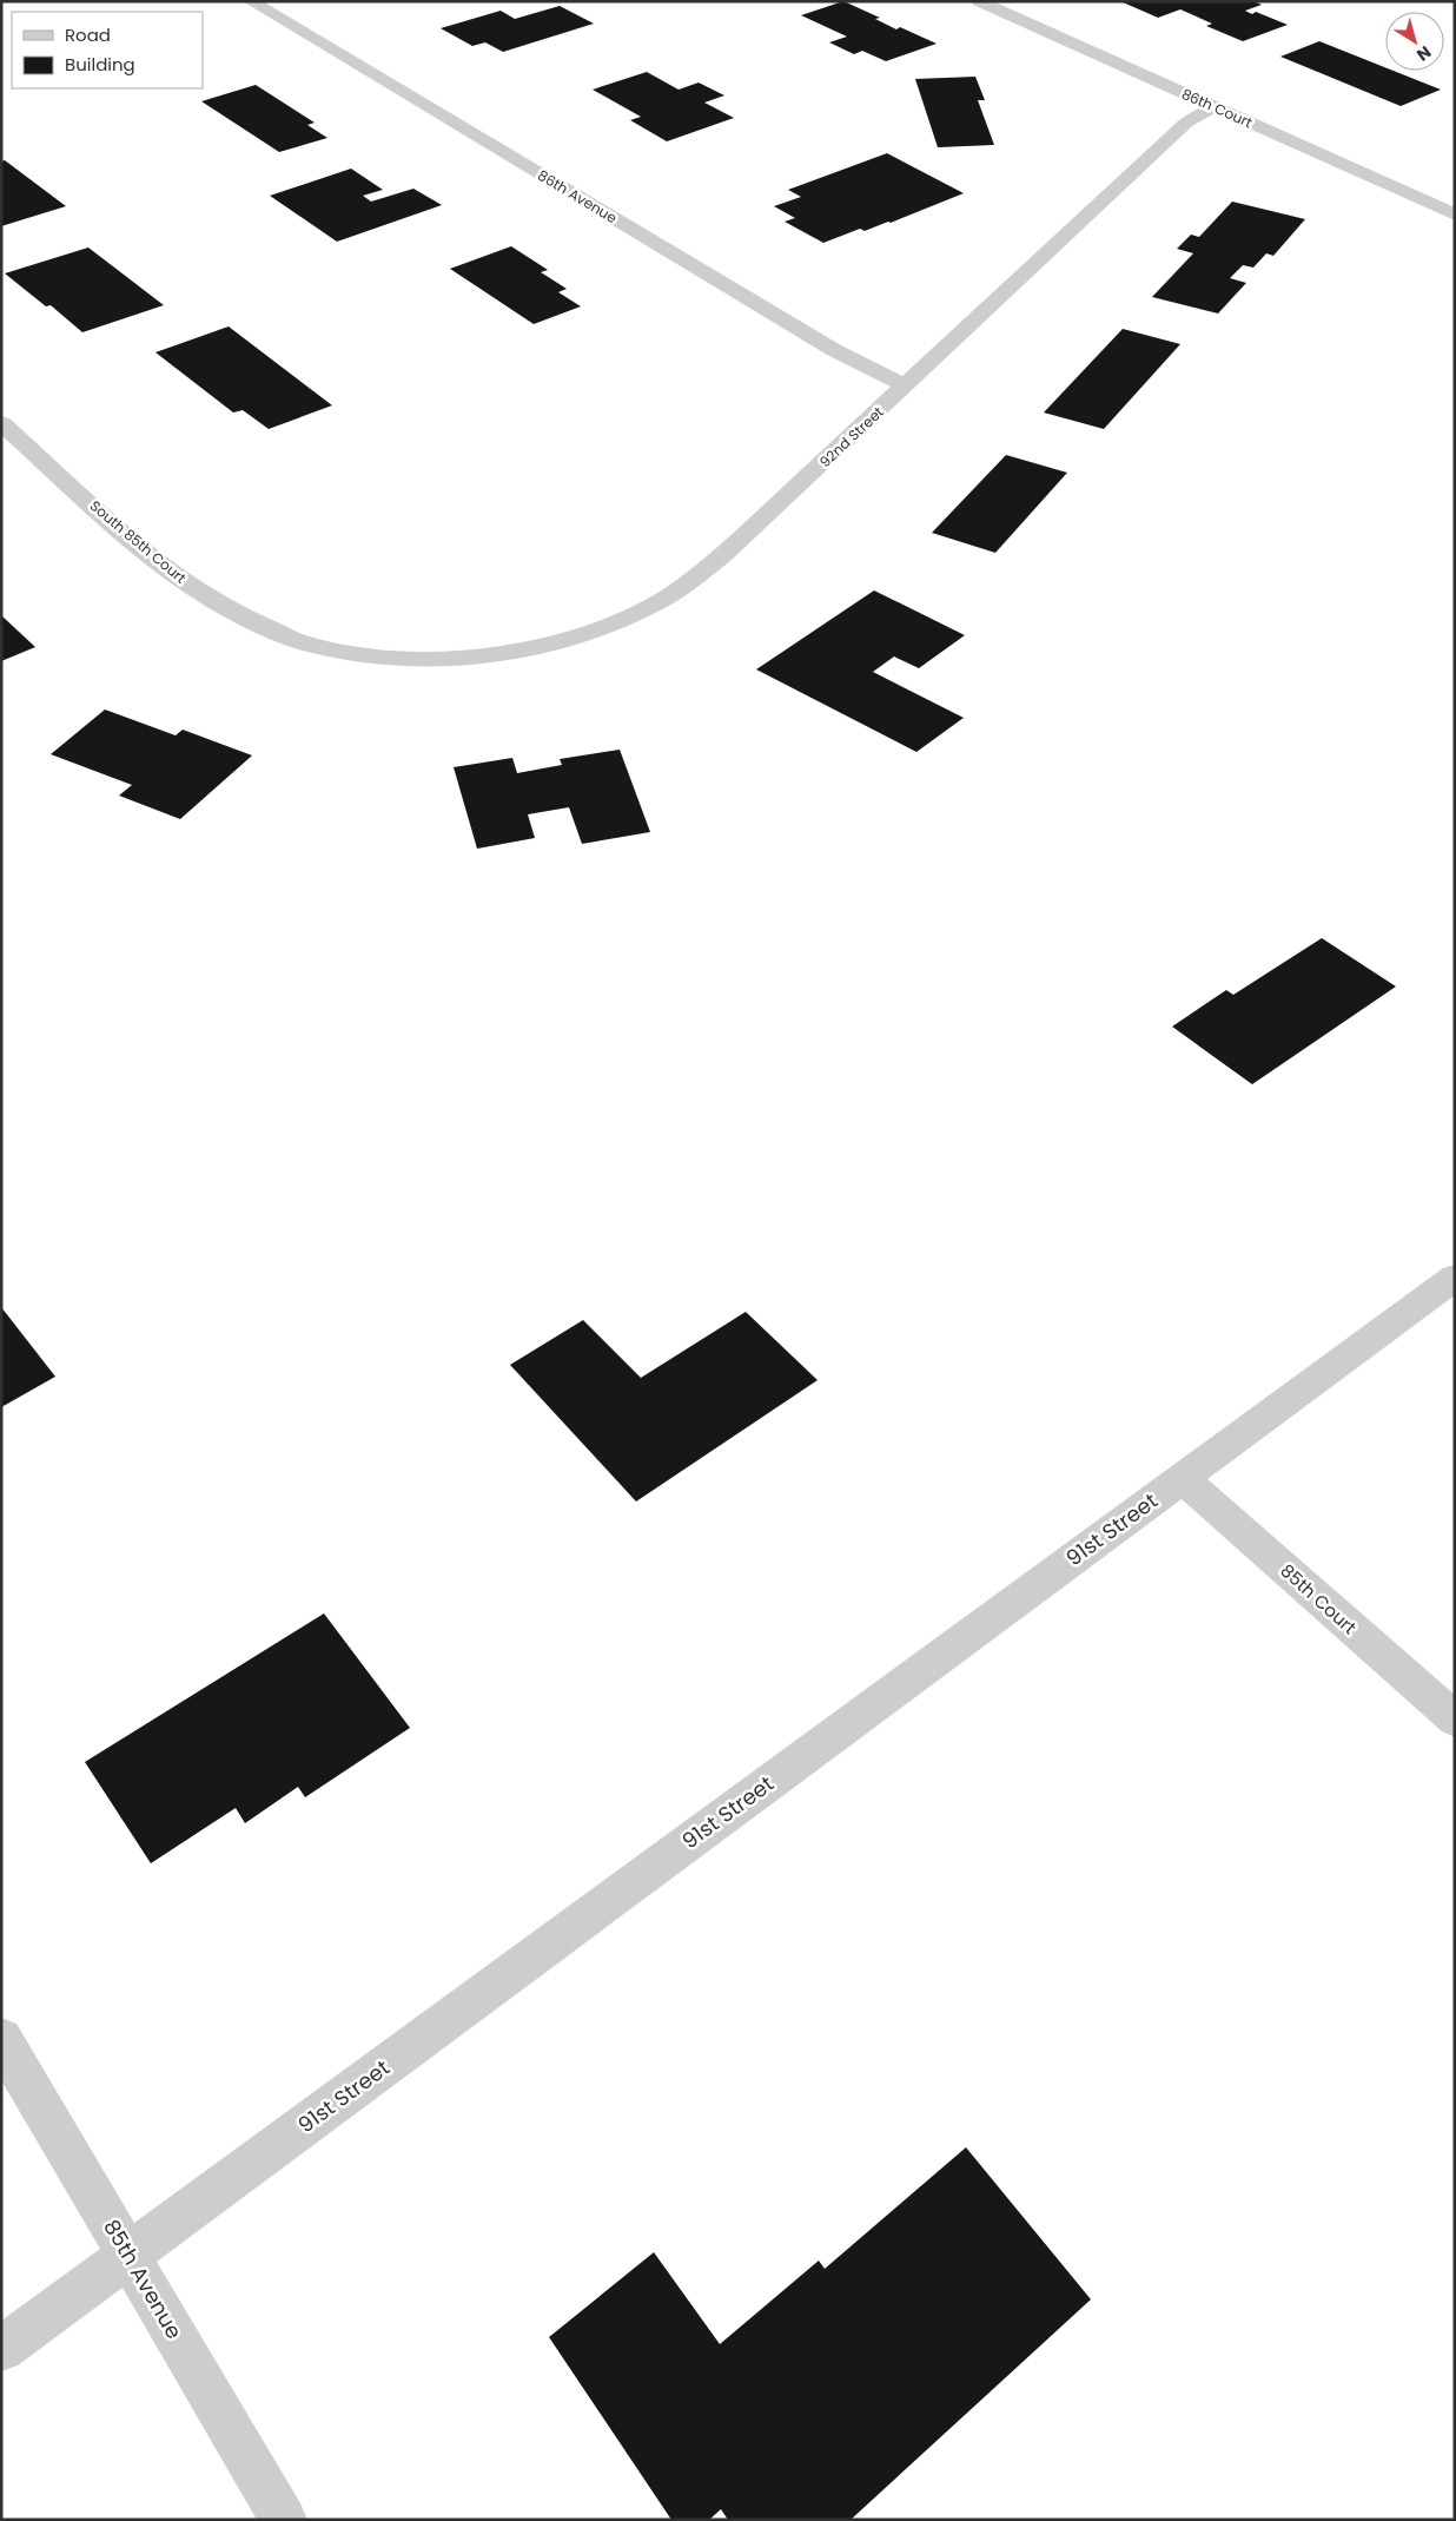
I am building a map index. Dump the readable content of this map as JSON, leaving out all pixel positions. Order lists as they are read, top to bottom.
{
  "streets": {
    "street": [
      "86th Court",
      "86th Avenue",
      "92nd Street",
      "South 85th Court",
      "91st Street",
      "85th Court",
      "85th Avenue"
    ]
  },
  "crossings": [
    ["86th Court", "92nd Street"],
    ["86th Avenue", "92nd Street"],
    ["92nd Street", "South 85th Court"],
    ["91st Street", "85th Court"],
    ["91st Street", "85th Avenue"]
  ],
  "legend": ["Road", "Building"],
  "north": "bottom right"
}
